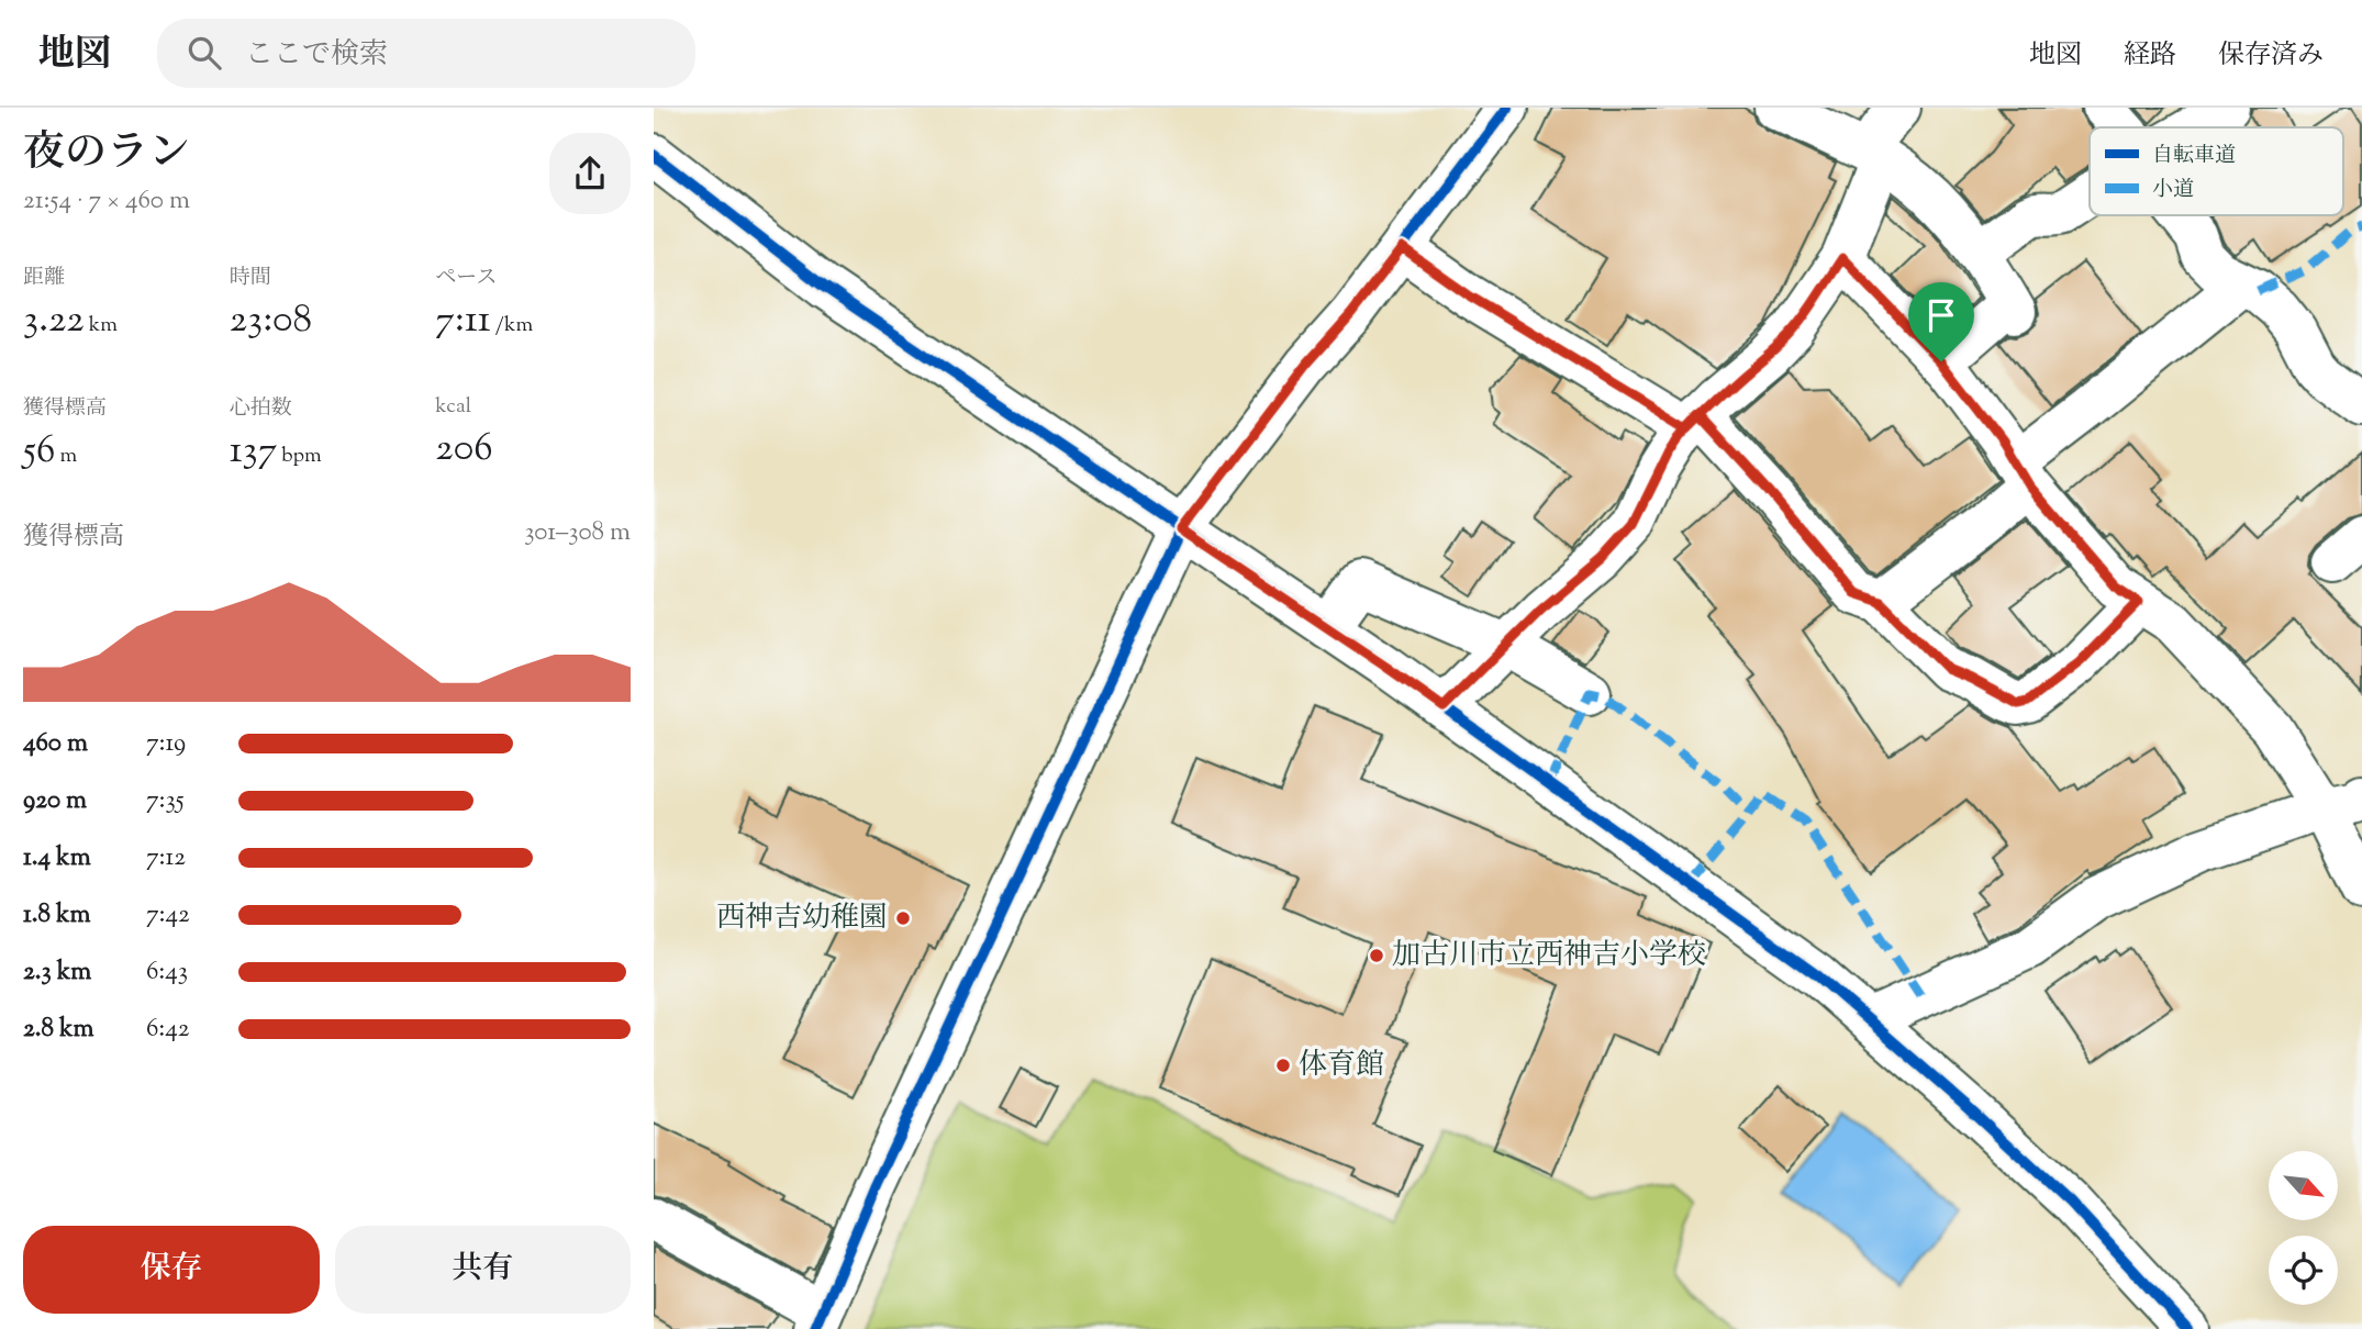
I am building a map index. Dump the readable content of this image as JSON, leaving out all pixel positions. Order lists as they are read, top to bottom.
{
  "places": ["西神吉幼稚園", "加古川市立西神吉小学校", "体育館"],
  "legend": ["自転車道", "小道"],
  "north": "bottom right",
  "page": {
    "header": "地図",
    "search": "ここで検索",
    "nav": ["地図", "経路", "保存済み"],
    "heading": ["夜のラン", "21:54 · 7 × 460 m"],
    "stats": [
      ["距離", "3.22 km"],
      ["時間", "23:08"],
      ["ペース", "7:11 /km"],
      ["獲得標高", "56 m"],
      ["心拍数", "137 bpm"],
      ["kcal", "206"]
    ],
    "chart": ["獲得標高", "301–308 m"],
    "list": [
      {
        "name": "460 m",
        "note": "7:19"
      },
      {
        "name": "920 m",
        "note": "7:35"
      },
      {
        "name": "1.4 km",
        "note": "7:12"
      },
      {
        "name": "1.8 km",
        "note": "7:42"
      },
      {
        "name": "2.3 km",
        "note": "6:43"
      },
      {
        "name": "2.8 km",
        "note": "6:42"
      }
    ],
    "buttons": ["保存", "共有"]
  }
}
